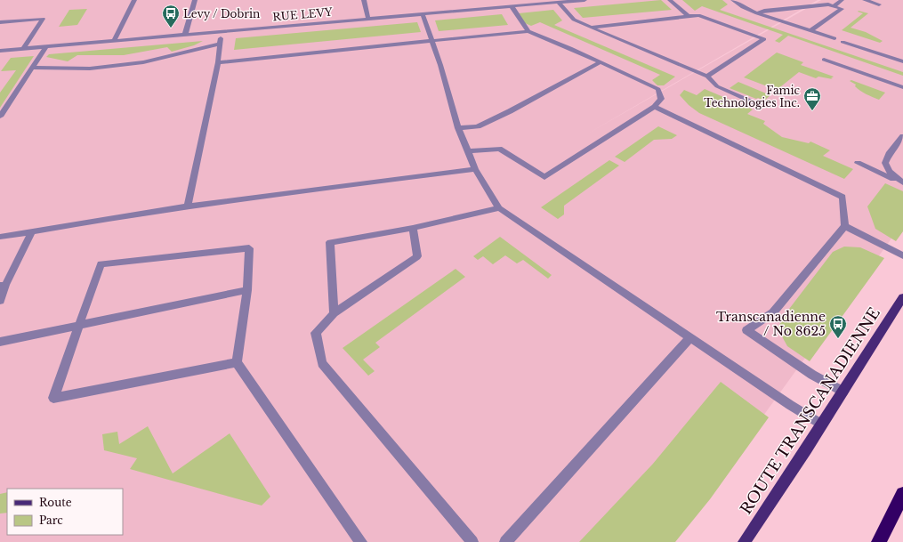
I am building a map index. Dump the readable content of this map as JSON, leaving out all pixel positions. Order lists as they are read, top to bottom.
{
  "streets": {
    "main road": ["ROUTE TRANSCANADIENNE"],
    "street": ["RUE LEVY"]
  },
  "places": {
    "bus stop": ["Levy / Dobrin", "Transcanadienne / No 8625"],
    "office": ["Famic Technologies Inc."]
  },
  "legend": ["Route", "Parc"]
}
